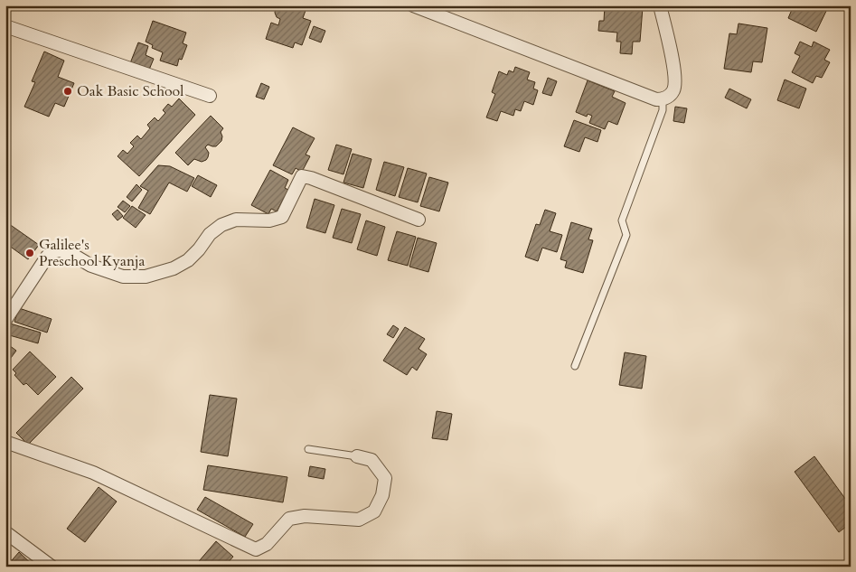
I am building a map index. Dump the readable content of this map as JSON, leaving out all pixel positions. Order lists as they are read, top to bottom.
{
  "places": ["Oak Basic School", "Galilee's Preschool Kyanja"]
}
